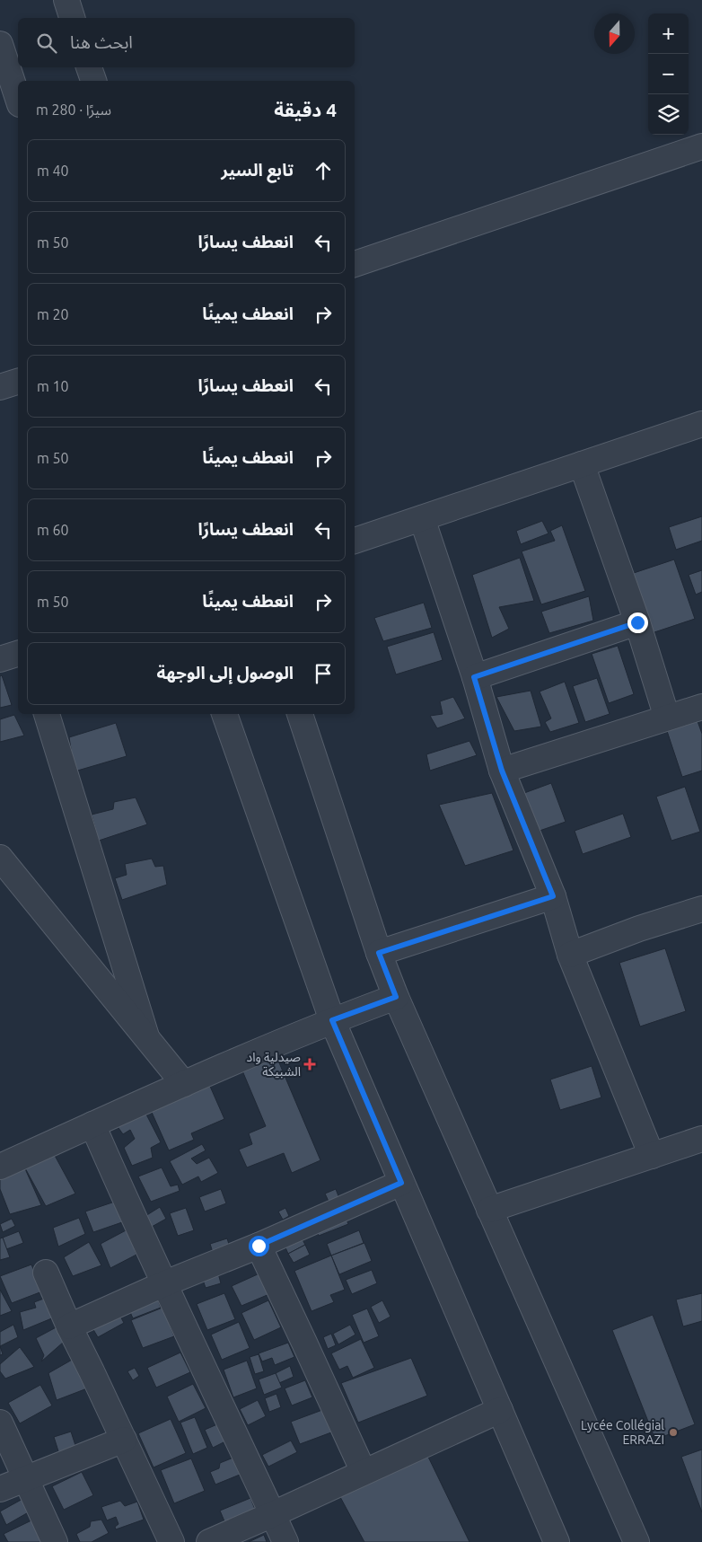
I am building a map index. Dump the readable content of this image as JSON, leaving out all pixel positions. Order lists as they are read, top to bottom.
{
  "places": {
    "health": ["صيدلية واد الشبيكة"],
    "other": ["Lycée Collégial ERRAZI"]
  },
  "north": "bottom",
  "page": {
    "map_buttons": ["+", "−"],
    "search": "ابحث هنا",
    "heading": ["4 دقيقة", "سيرًا · 280 m"],
    "list": [
      ["تابع السير", "40 m"],
      ["انعطف يسارًا", "50 m"],
      ["انعطف يمينًا", "20 m"],
      ["انعطف يسارًا", "10 m"],
      ["انعطف يمينًا", "50 m"],
      ["انعطف يسارًا", "60 m"],
      ["انعطف يمينًا", "50 m"],
      "الوصول إلى الوجهة"
    ]
  }
}
